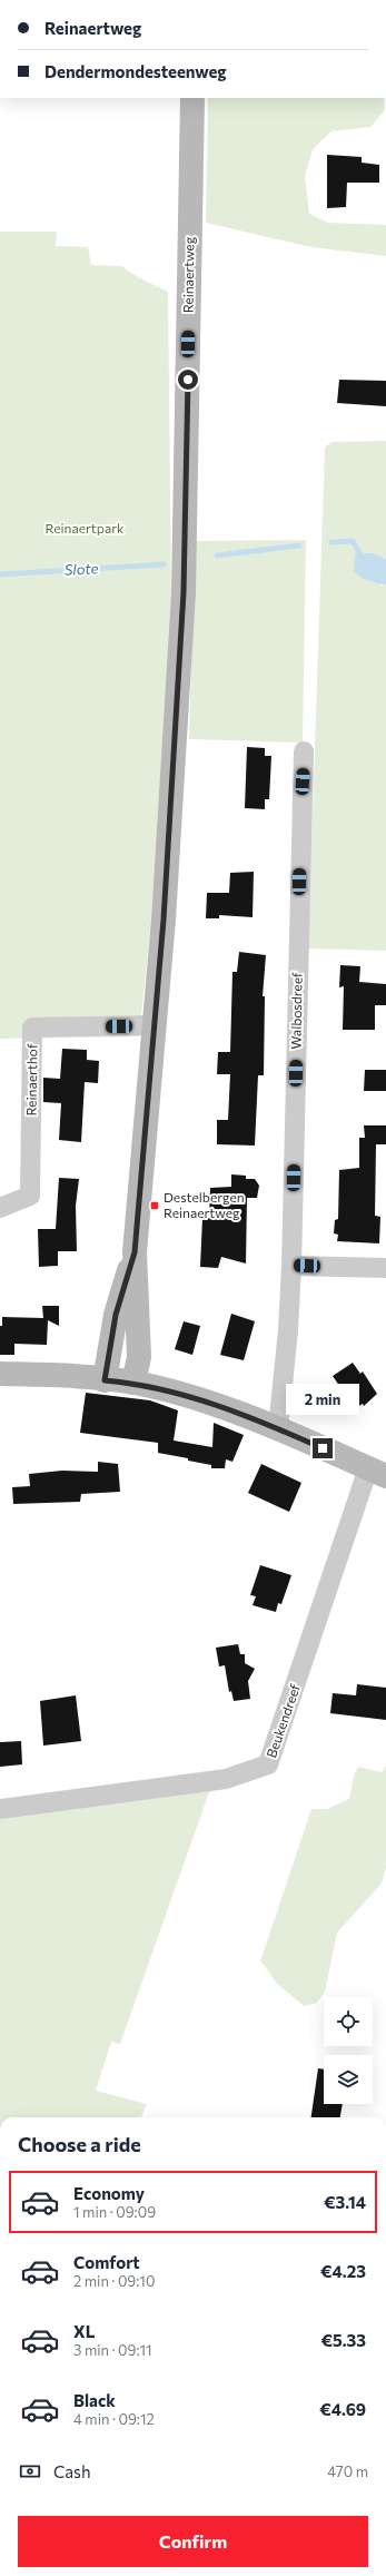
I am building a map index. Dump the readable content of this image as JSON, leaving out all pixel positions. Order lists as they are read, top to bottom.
{
  "streets": {
    "main road": ["Reinaertweg"],
    "street": ["Walbosdreef", "Reinaerthof", "Beukendreef"]
  },
  "crossings": [
    ["Reinaertweg", "Reinaerthof"]
  ],
  "water": ["Slote"],
  "parks": ["Reinaertpark"],
  "places": {
    "transit": ["Destelbergen Reinaertweg"]
  },
  "page": {
    "banner": ["Reinaertweg", "Dendermondesteenweg"],
    "bubble": "2 min",
    "heading": "Choose a ride",
    "list": [
      {
        "name": "Economy",
        "note": "1 min · 09:09",
        "value": "€3.14"
      },
      {
        "name": "Comfort",
        "note": "2 min · 09:10",
        "value": "€4.23"
      },
      {
        "name": "XL",
        "note": "3 min · 09:11",
        "value": "€5.33"
      },
      {
        "name": "Black",
        "note": "4 min · 09:12",
        "value": "€4.69"
      }
    ],
    "pay": ["Cash", "470 m"],
    "buttons": "Confirm"
  }
}
